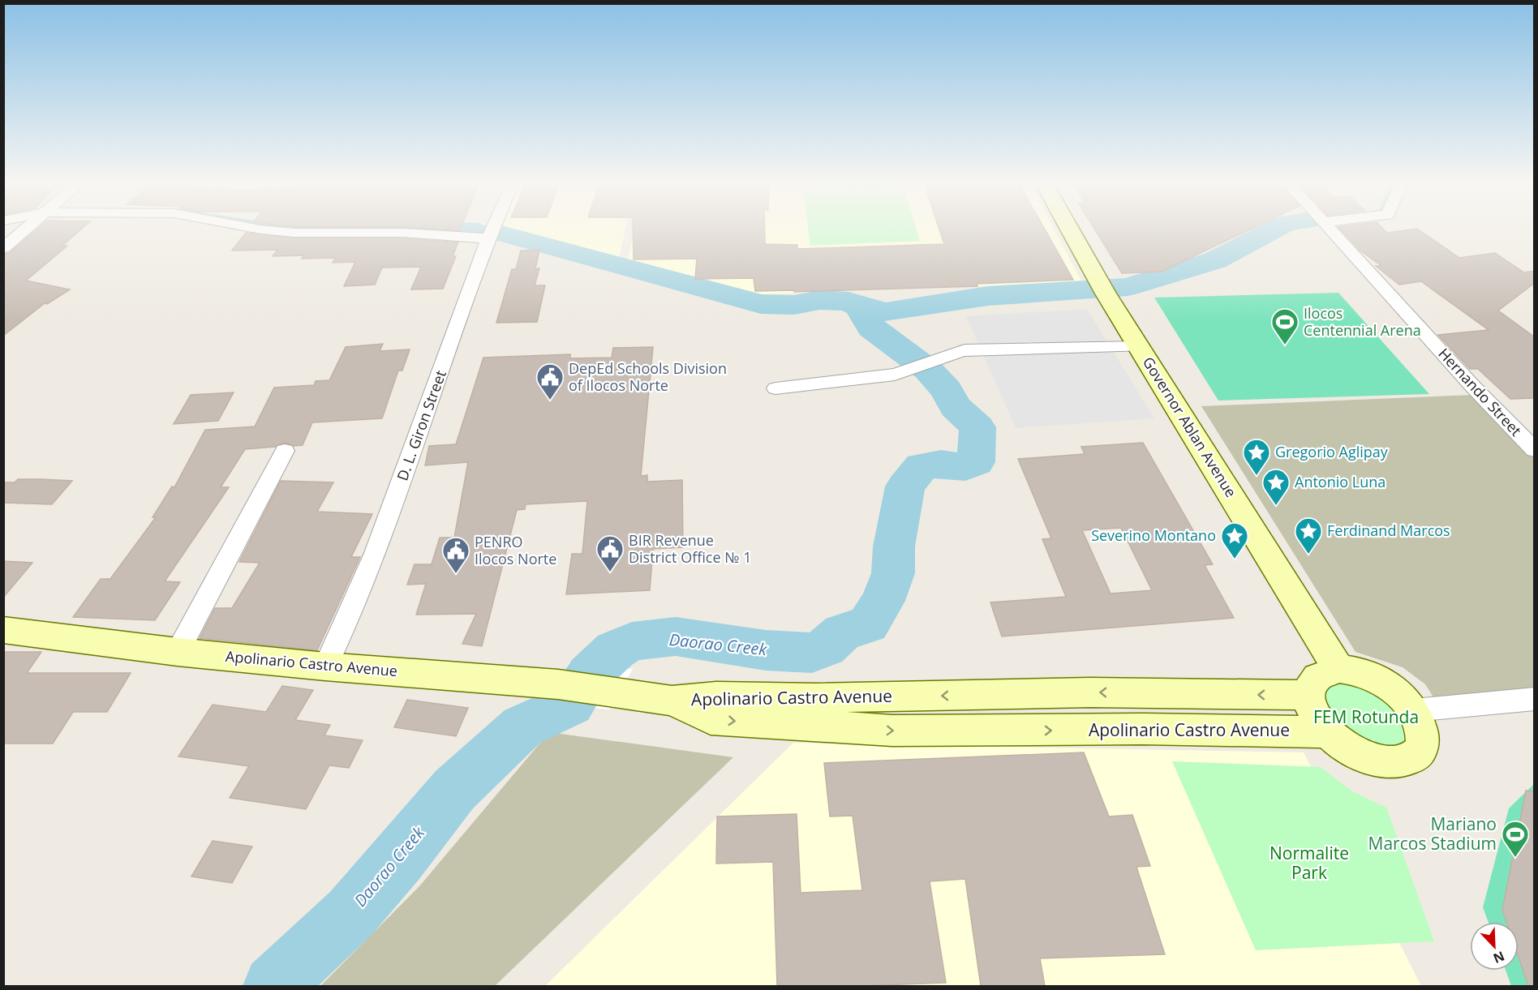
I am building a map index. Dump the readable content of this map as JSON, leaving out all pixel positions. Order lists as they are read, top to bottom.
{
  "streets": {
    "main road": ["Governor Ablan Avenue", "Apolinario Castro Avenue"],
    "street": ["Hernando Street", "D. L. Giron Street"]
  },
  "crossings": [
    ["D. L. Giron Street", "Apolinario Castro Avenue"],
    ["Governor Ablan Avenue", "Apolinario Castro Avenue"]
  ],
  "water": ["Daorao Creek"],
  "parks": ["FEM Rotunda", "Normalite Park"],
  "places": {
    "sports": ["Ilocos Centennial Arena", "Mariano Marcos Stadium"],
    "public building": ["DepEd Schools Division of Ilocos Norte", "BIR Revenue District Office № 1", "PENRO Ilocos Norte"],
    "place": [
      "Gregorio Aglipay",
      "Antonio Luna",
      "Ferdinand Marcos",
      "Severino Montano"
    ]
  },
  "north": "bottom right"
}
